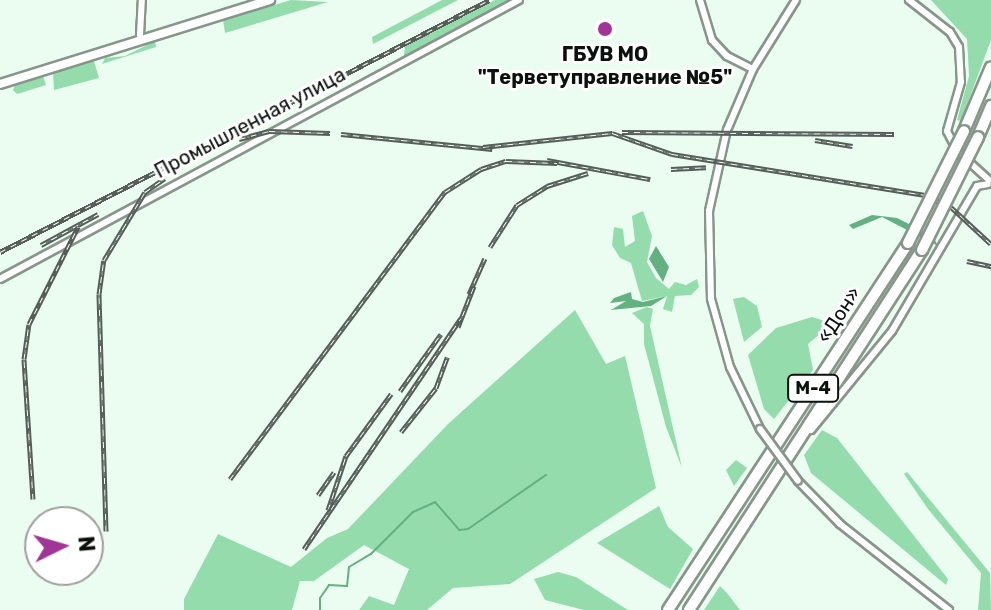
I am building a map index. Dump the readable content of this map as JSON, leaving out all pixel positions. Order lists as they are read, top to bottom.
{
  "streets": {
    "highway": ["«Дон»", "М-4"],
    "street": ["Промышленная улица"]
  },
  "places": ["ГБУВ МО \"Терветуправление №5\""],
  "north": "right"
}
